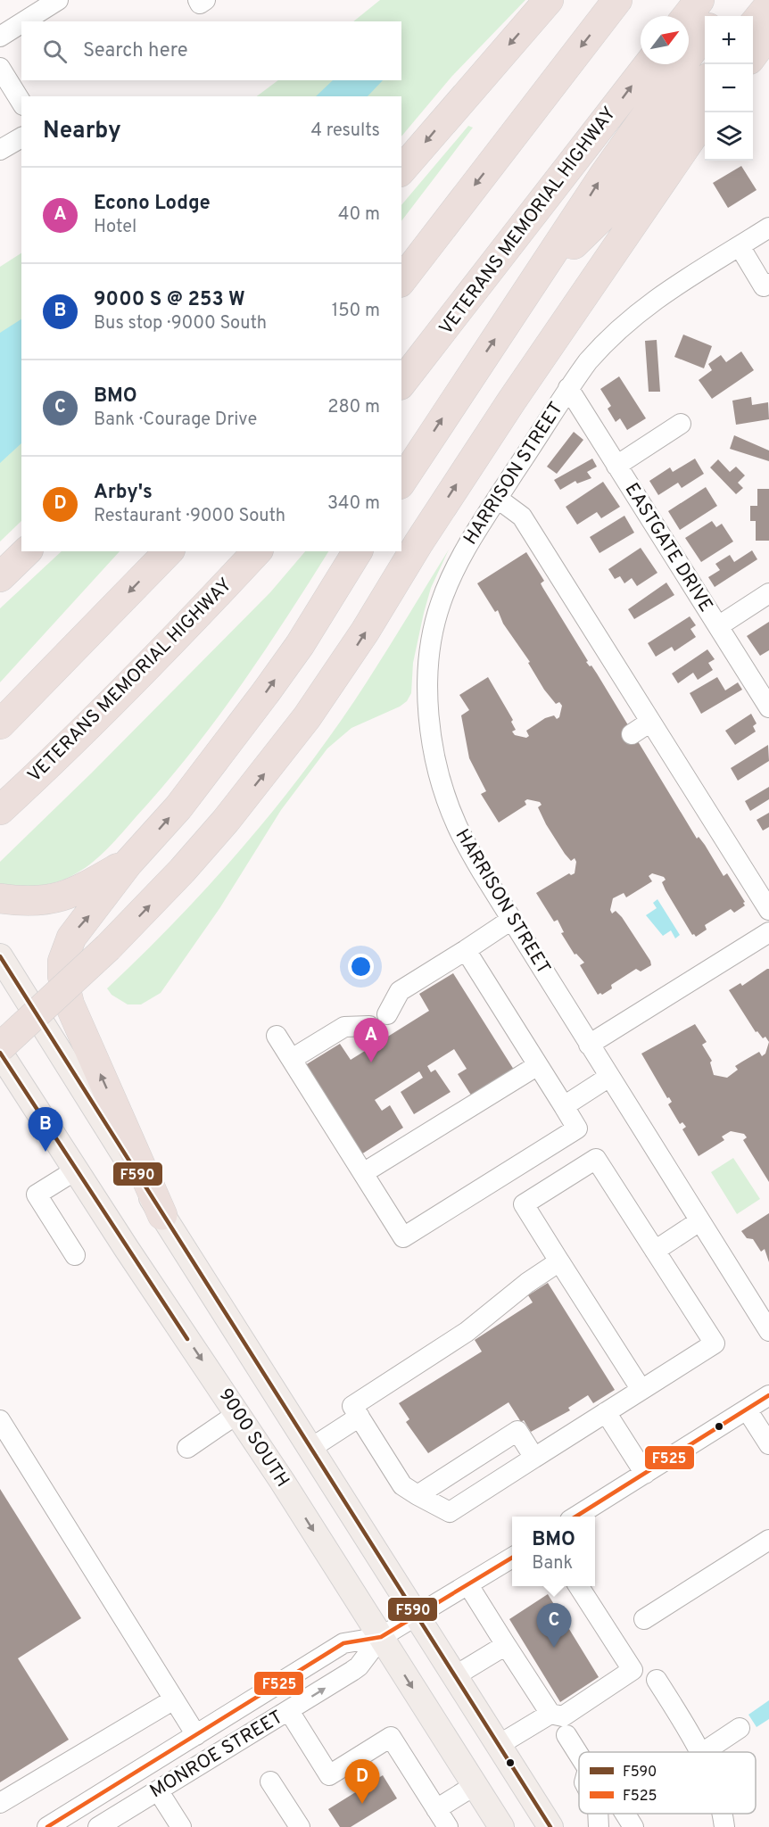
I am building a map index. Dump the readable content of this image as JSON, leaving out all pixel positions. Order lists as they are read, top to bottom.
{
  "streets": {
    "highway": ["VETERANS MEMORIAL HIGHWAY"],
    "main road": ["9000 SOUTH"],
    "street": ["HARRISON STREET", "EASTGATE DRIVE", "MONROE STREET"]
  },
  "crossings": [
    ["HARRISON STREET", "EASTGATE DRIVE"],
    ["9000 SOUTH", "MONROE STREET"]
  ],
  "lines": ["transit line F590", "transit line F525"],
  "legend": ["F590", "F525"],
  "north": "top right",
  "page": {
    "map_buttons": ["+", "−"],
    "search": "Search here",
    "heading": ["Nearby", "4 results"],
    "list": [
      {
        "mark": "A",
        "name": "Econo Lodge",
        "note": "Hotel",
        "value": "40 m"
      },
      {
        "mark": "B",
        "name": "9000 S @ 253 W",
        "note": "Bus stop · 9000 South",
        "value": "150 m"
      },
      {
        "mark": "C",
        "name": "BMO",
        "note": "Bank · Courage Drive",
        "value": "280 m"
      },
      {
        "mark": "D",
        "name": "Arby's",
        "note": "Restaurant · 9000 South",
        "value": "340 m"
      }
    ],
    "pins": [
      "A",
      "B",
      "C",
      "D"
    ],
    "popup": ["BMO", "Bank"]
  }
}
